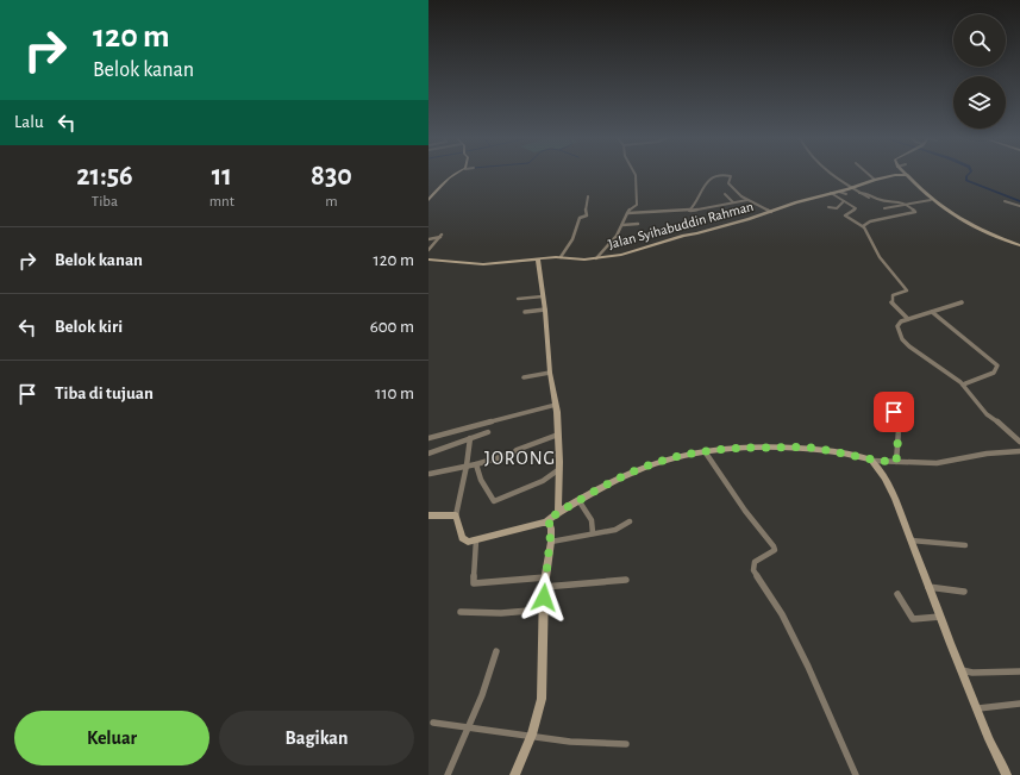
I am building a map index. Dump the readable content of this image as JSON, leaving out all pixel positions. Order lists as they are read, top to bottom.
{
  "streets": {
    "street": ["Jalan Syihabuddin Rahman"]
  },
  "districts": ["JORONG"],
  "page": {
    "turn": ["120 m", "Belok kanan"],
    "then": "Lalu",
    "eta": [
      "21:56",
      "Tiba",
      "11",
      "mnt",
      "830",
      "m"
    ],
    "list": [
      {
        "name": "Belok kanan",
        "value": "120 m"
      },
      {
        "name": "Belok kiri",
        "value": "600 m"
      },
      {
        "name": "Tiba di tujuan",
        "value": "110 m"
      }
    ],
    "buttons": ["Keluar", "Bagikan"]
  }
}
